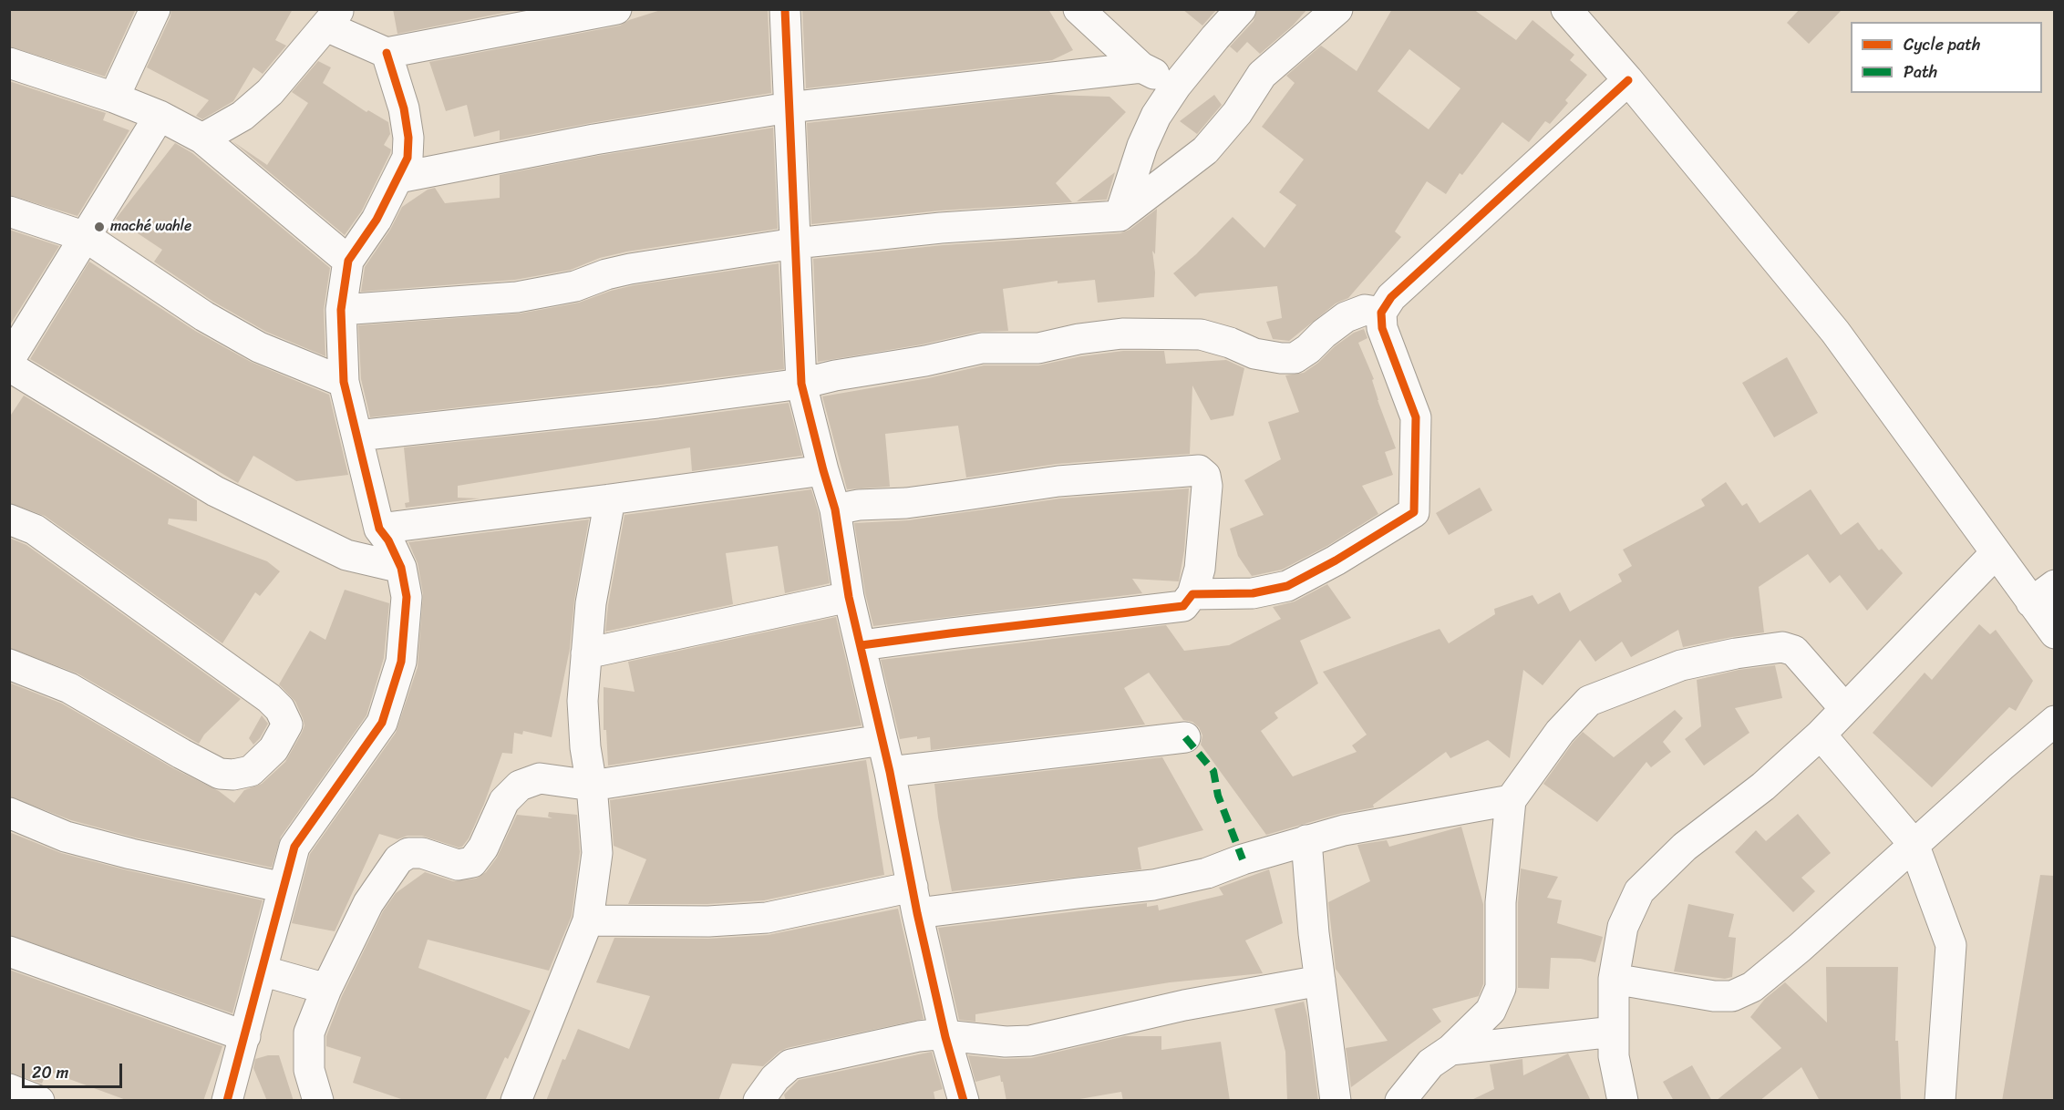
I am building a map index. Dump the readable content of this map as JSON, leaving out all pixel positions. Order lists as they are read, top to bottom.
{
  "places": ["maché wahle"],
  "legend": ["Cycle path", "Path"],
  "scale_bar": "20 m"
}
